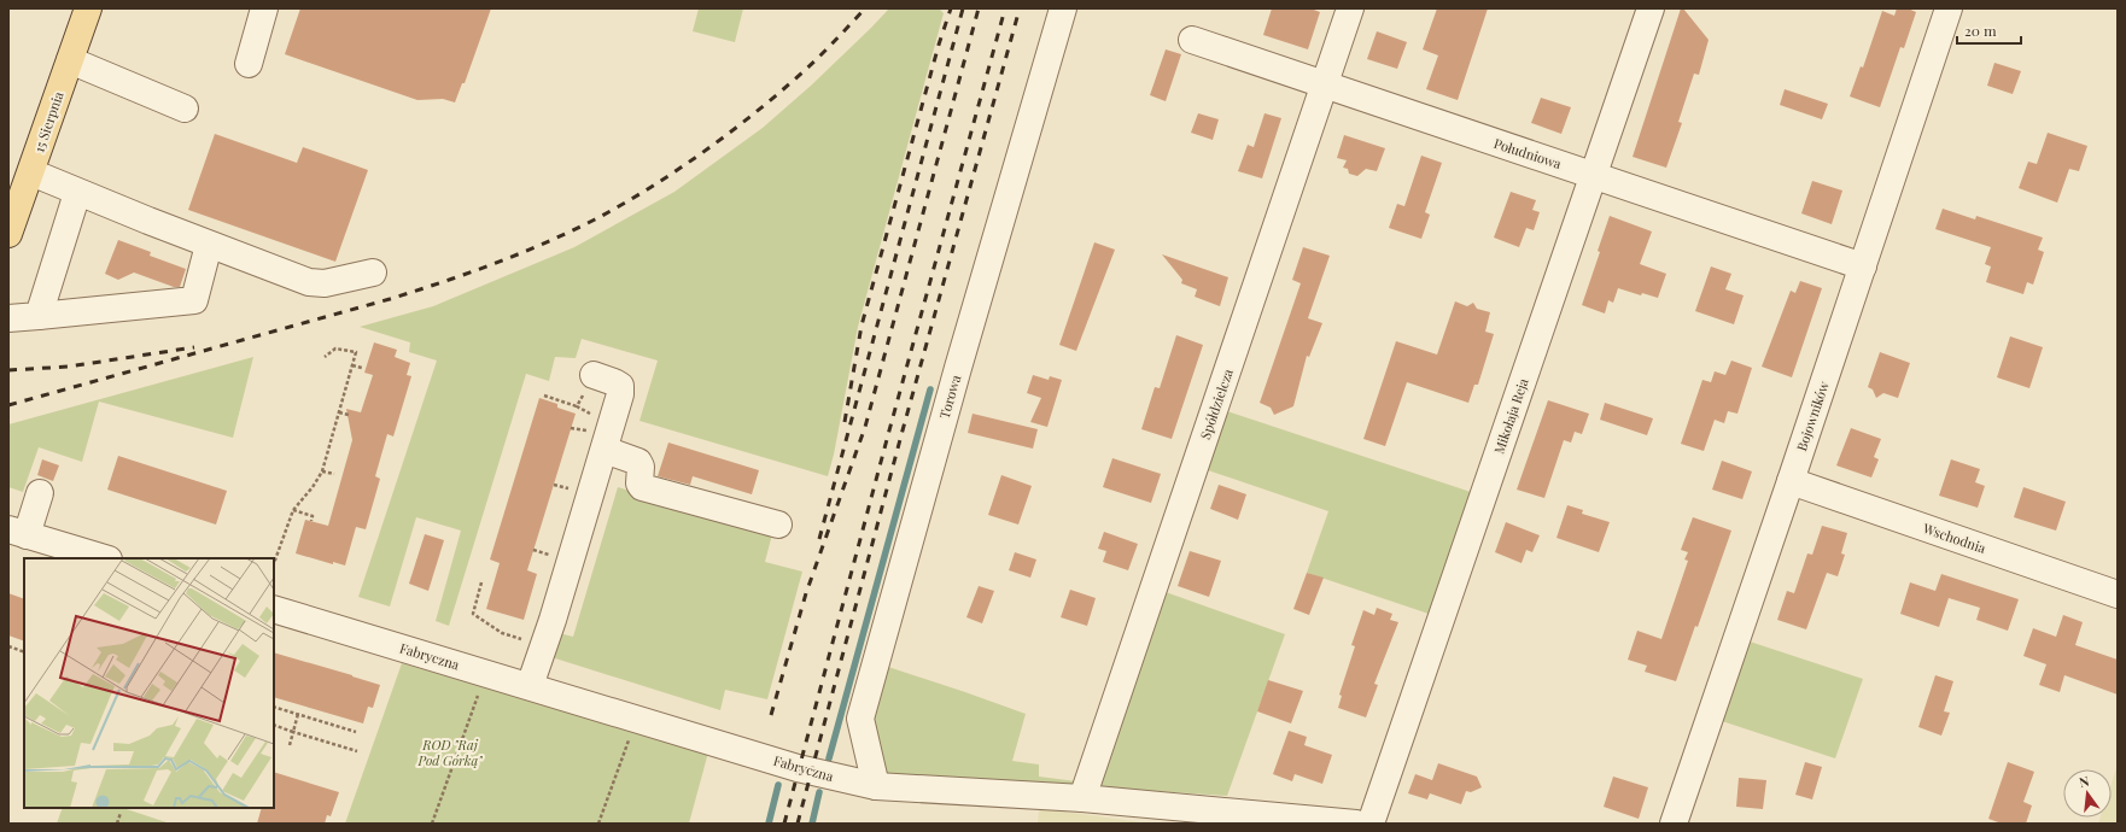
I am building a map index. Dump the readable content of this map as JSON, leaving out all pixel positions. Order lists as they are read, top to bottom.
{
  "streets": {
    "main road": ["15 Sierpnia"],
    "street": [
      "Południowa",
      "Torowa",
      "Spółdzielcza",
      "Mikołaja Reja",
      "Bojowników",
      "Wschodnia",
      "Fabryczna"
    ]
  },
  "crossings": [
    ["Południowa", "Spółdzielcza"],
    ["Południowa", "Mikołaja Reja"],
    ["Południowa", "Bojowników"],
    ["Torowa", "Fabryczna"],
    ["Spółdzielcza", "Fabryczna"],
    ["Bojowników", "Wschodnia"]
  ],
  "parks": ["ROD \"Raj Pod Górką\""],
  "scale_bar": "20 m",
  "north": "top"
}
